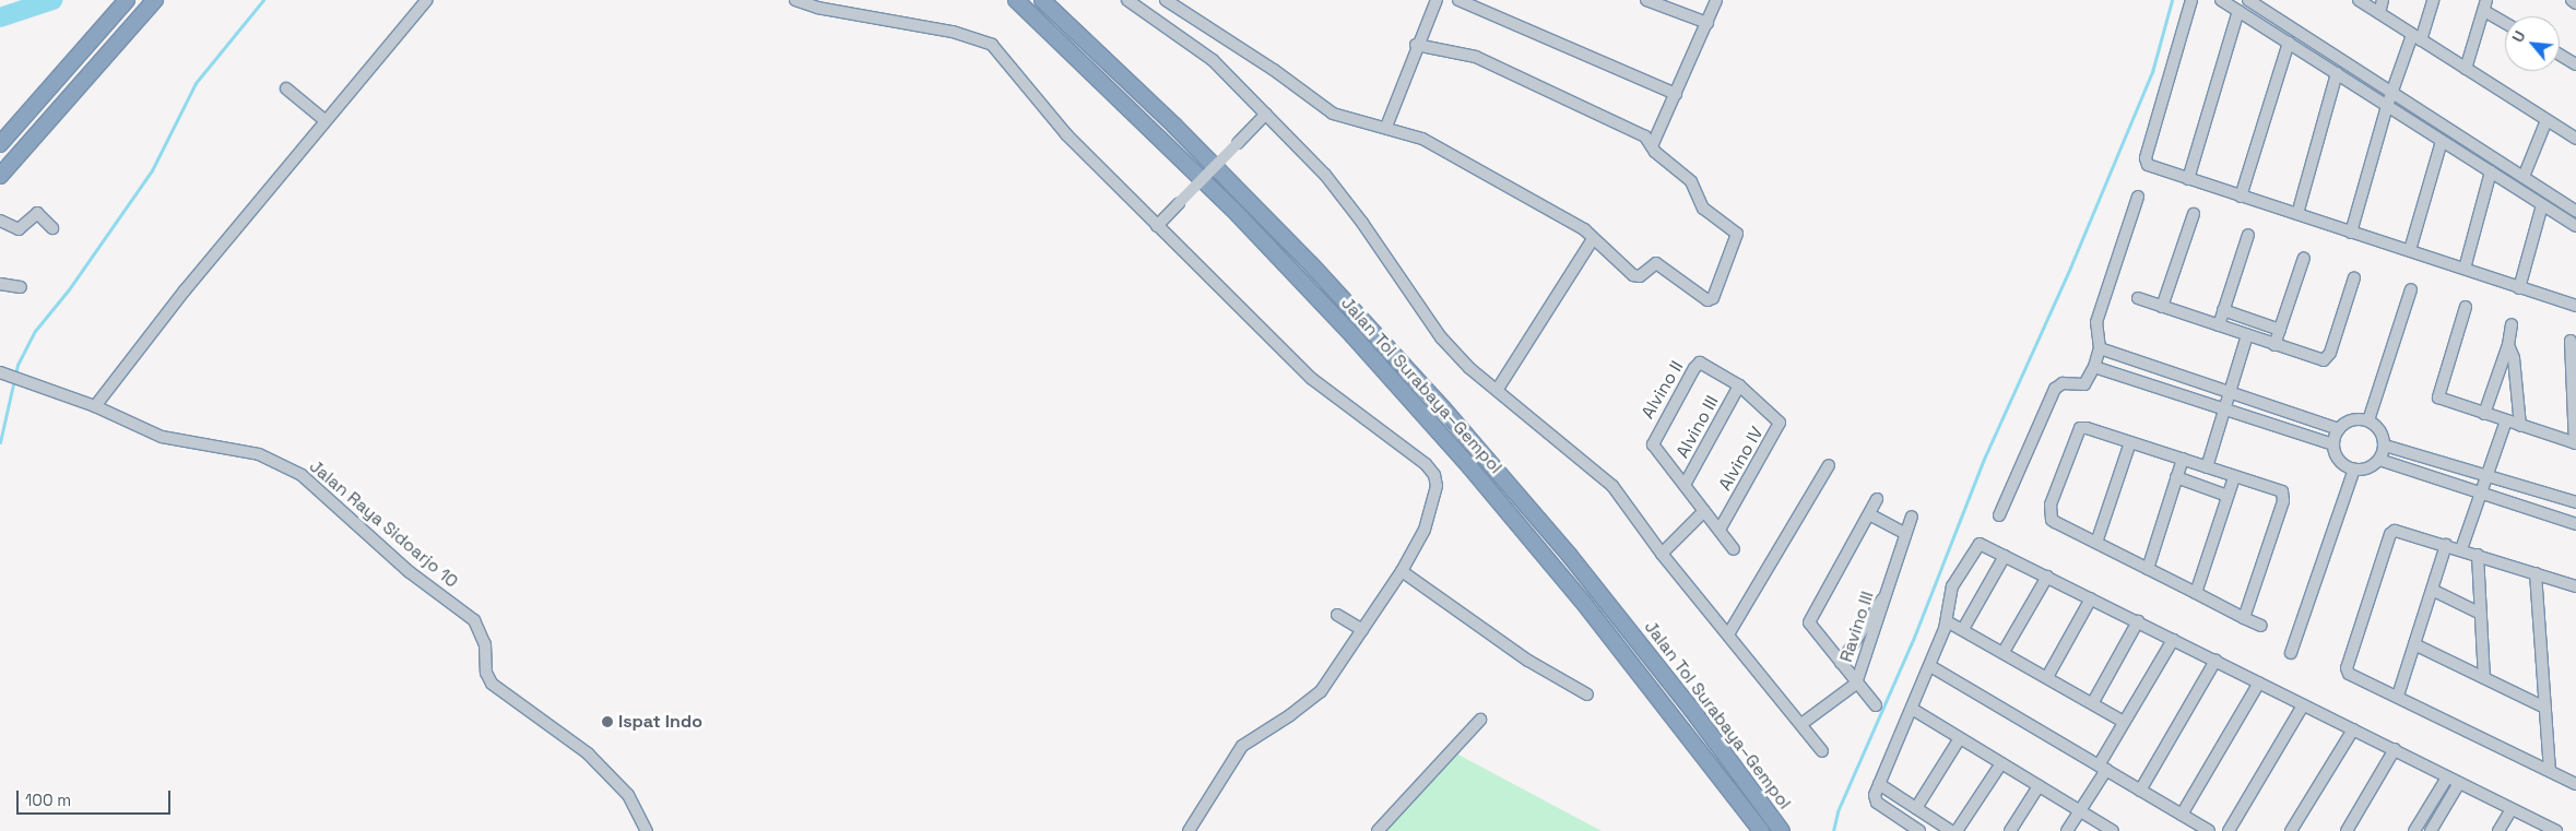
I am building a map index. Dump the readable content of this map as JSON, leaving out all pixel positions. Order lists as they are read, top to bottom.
{
  "streets": {
    "highway": ["Jalan Tol Surabaya–Gempol"],
    "street": [
      "Alvino II",
      "Alvino III",
      "Alvino IV",
      "Jalan Raya Sidoarjo 10",
      "Ravino III"
    ]
  },
  "crossings": [
    ["Alvino II", "Alvino III"],
    ["Alvino II", "Alvino IV"],
    ["Alvino III", "Alvino IV"]
  ],
  "places": ["Ispat Indo"],
  "scale_bar": "100 m",
  "north": "top left"
}
